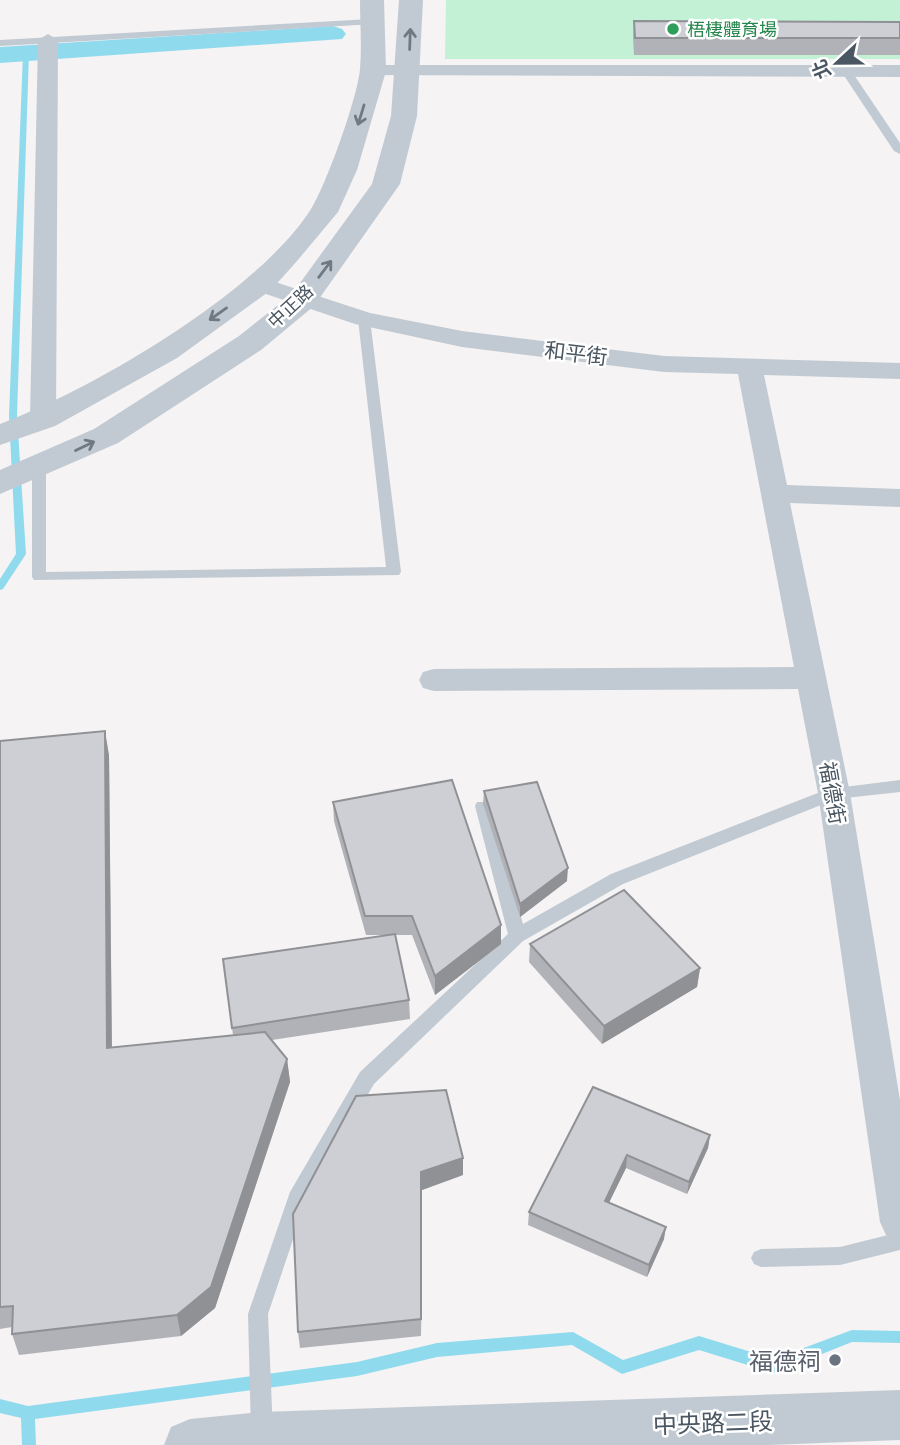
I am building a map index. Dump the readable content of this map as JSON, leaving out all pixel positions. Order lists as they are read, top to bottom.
{
  "streets": {
    "street": [
      "中正路",
      "和平街",
      "福德街",
      "中央路二段"
    ]
  },
  "crossings": [
    ["中正路", "和平街"],
    ["和平街", "福德街"]
  ],
  "places": ["梧棲體育場", "福德祠"],
  "north": "left"
}
